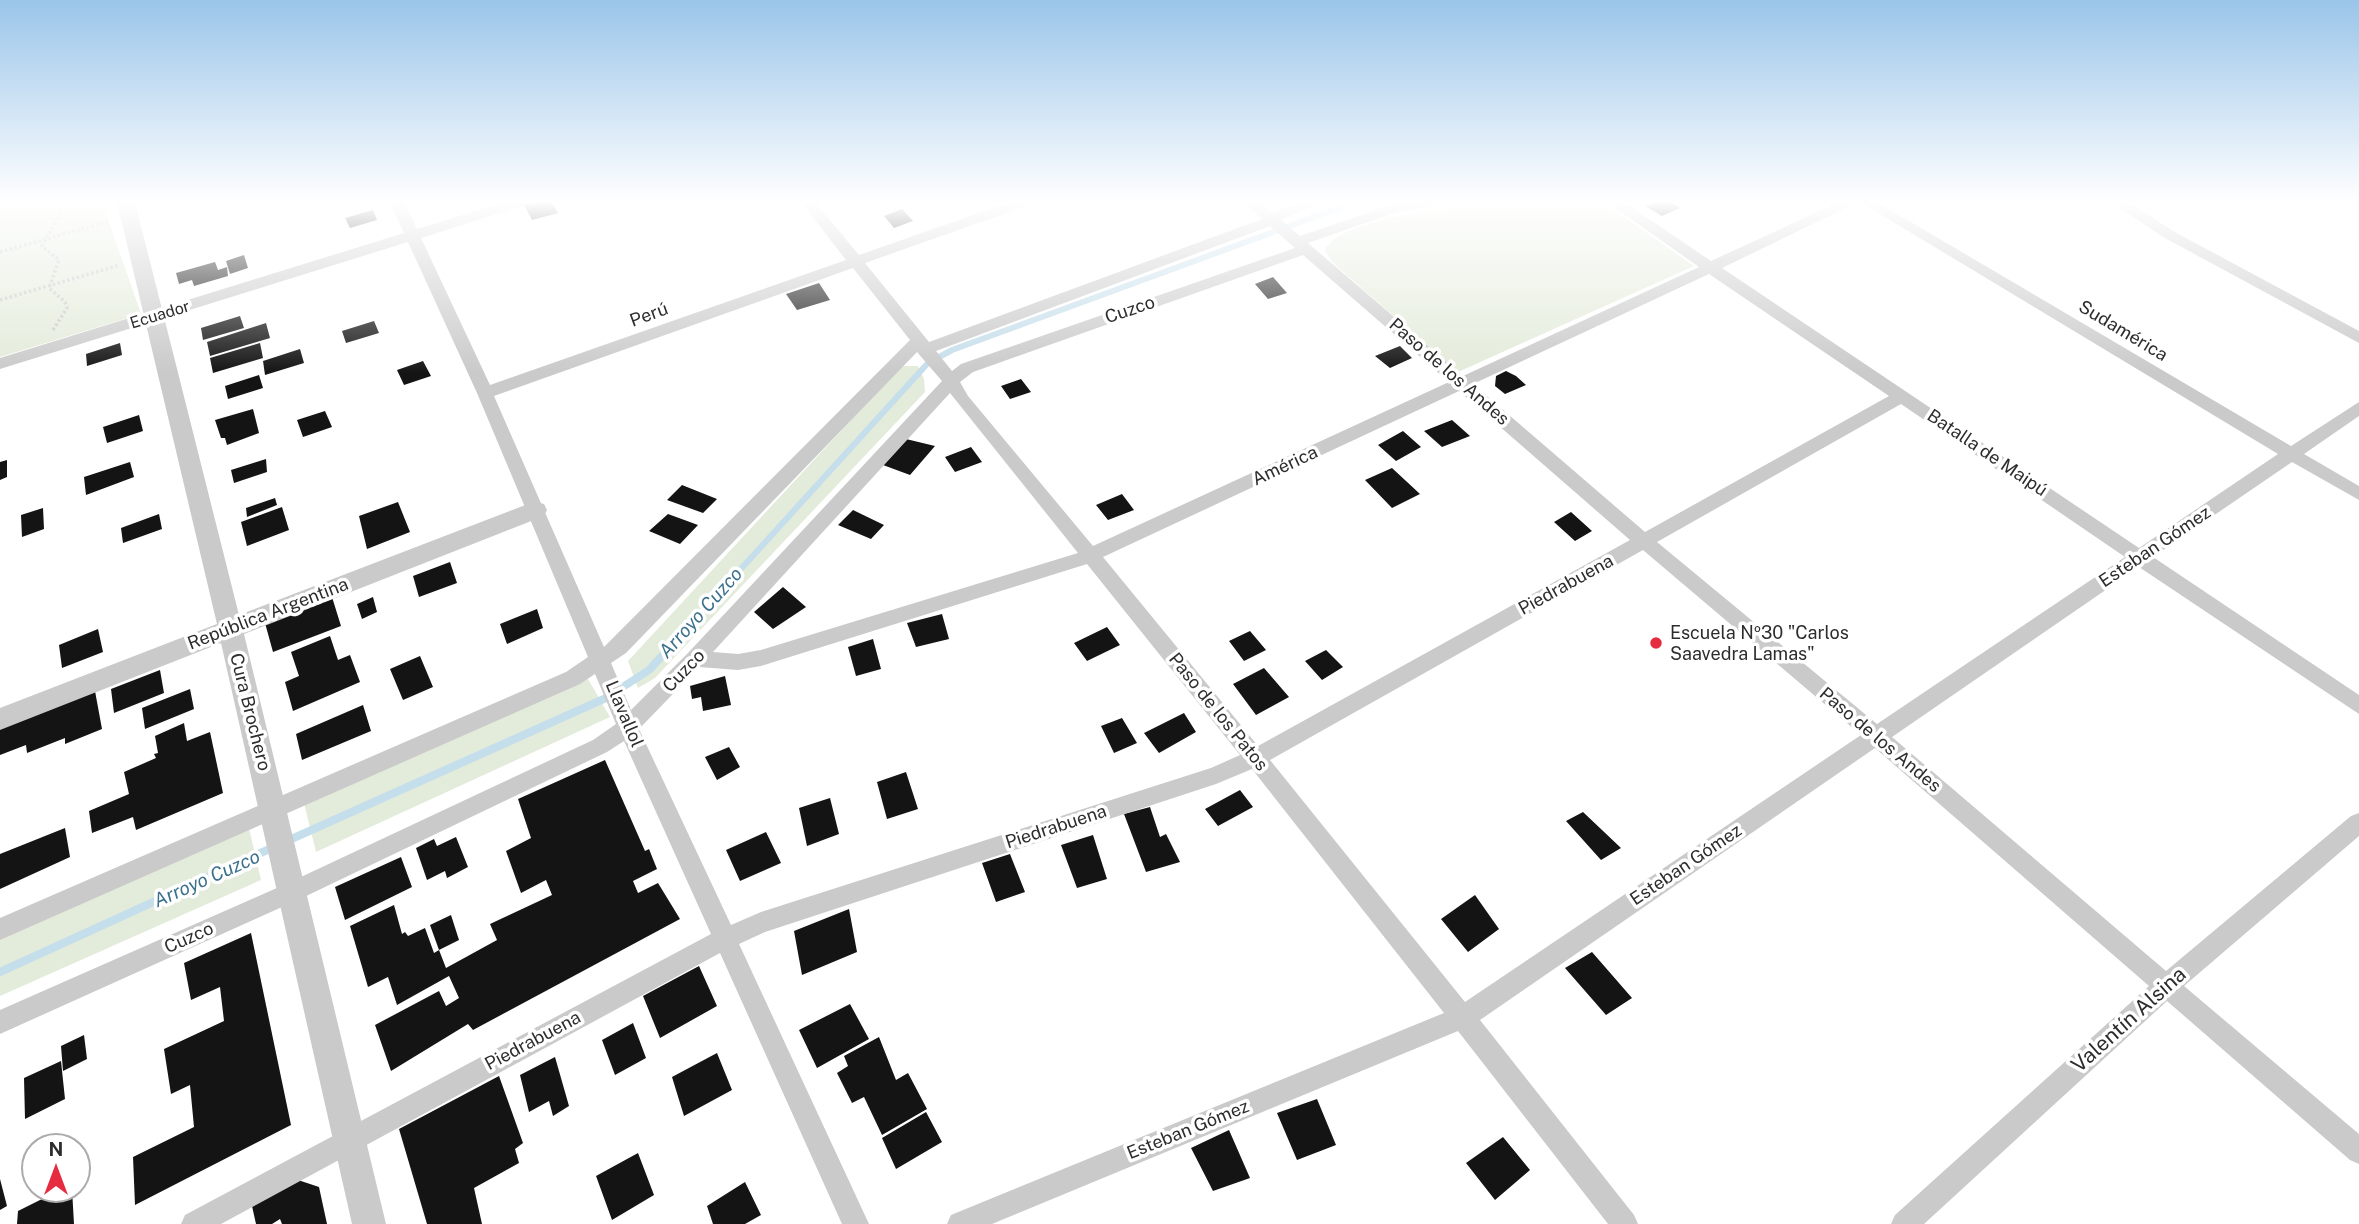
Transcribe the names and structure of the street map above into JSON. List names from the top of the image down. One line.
{"streets":{"street":["Cuzco","Ecuador","Perú","Sudamérica","Paso de los Andes","Batalla de Maipú","América","Esteban Gómez","Piedrabuena","República Argentina","Cura Brochero","Paso de los Patos","Llavallol","Valentín Alsina"]},"crossings":[["Cuzco","América"],["Cuzco","Cura Brochero"],["Cuzco","Paso de los Patos"],["Cuzco","Llavallol"],["Ecuador","Cura Brochero"],["Perú","Paso de los Patos"],["Perú","Llavallol"],["Sudamérica","Esteban Gómez"],["Paso de los Andes","América"],["Paso de los Andes","Esteban Gómez"],["Paso de los Andes","Piedrabuena"],["Paso de los Andes","Valentín Alsina"],["Batalla de Maipú","América"],["Batalla de Maipú","Esteban Gómez"],["Batalla de Maipú","Piedrabuena"],["América","Paso de los Patos"],["Esteban Gómez","Paso de los Patos"],["Piedrabuena","Cura Brochero"],["Piedrabuena","Paso de los Patos"],["Piedrabuena","Llavallol"],["República Argentina","Cura Brochero"],["República Argentina","Llavallol"]],"water":["Arroyo Cuzco"],"places":["Escuela Nº30 \"Carlos Saavedra Lamas\""],"north":"top"}
